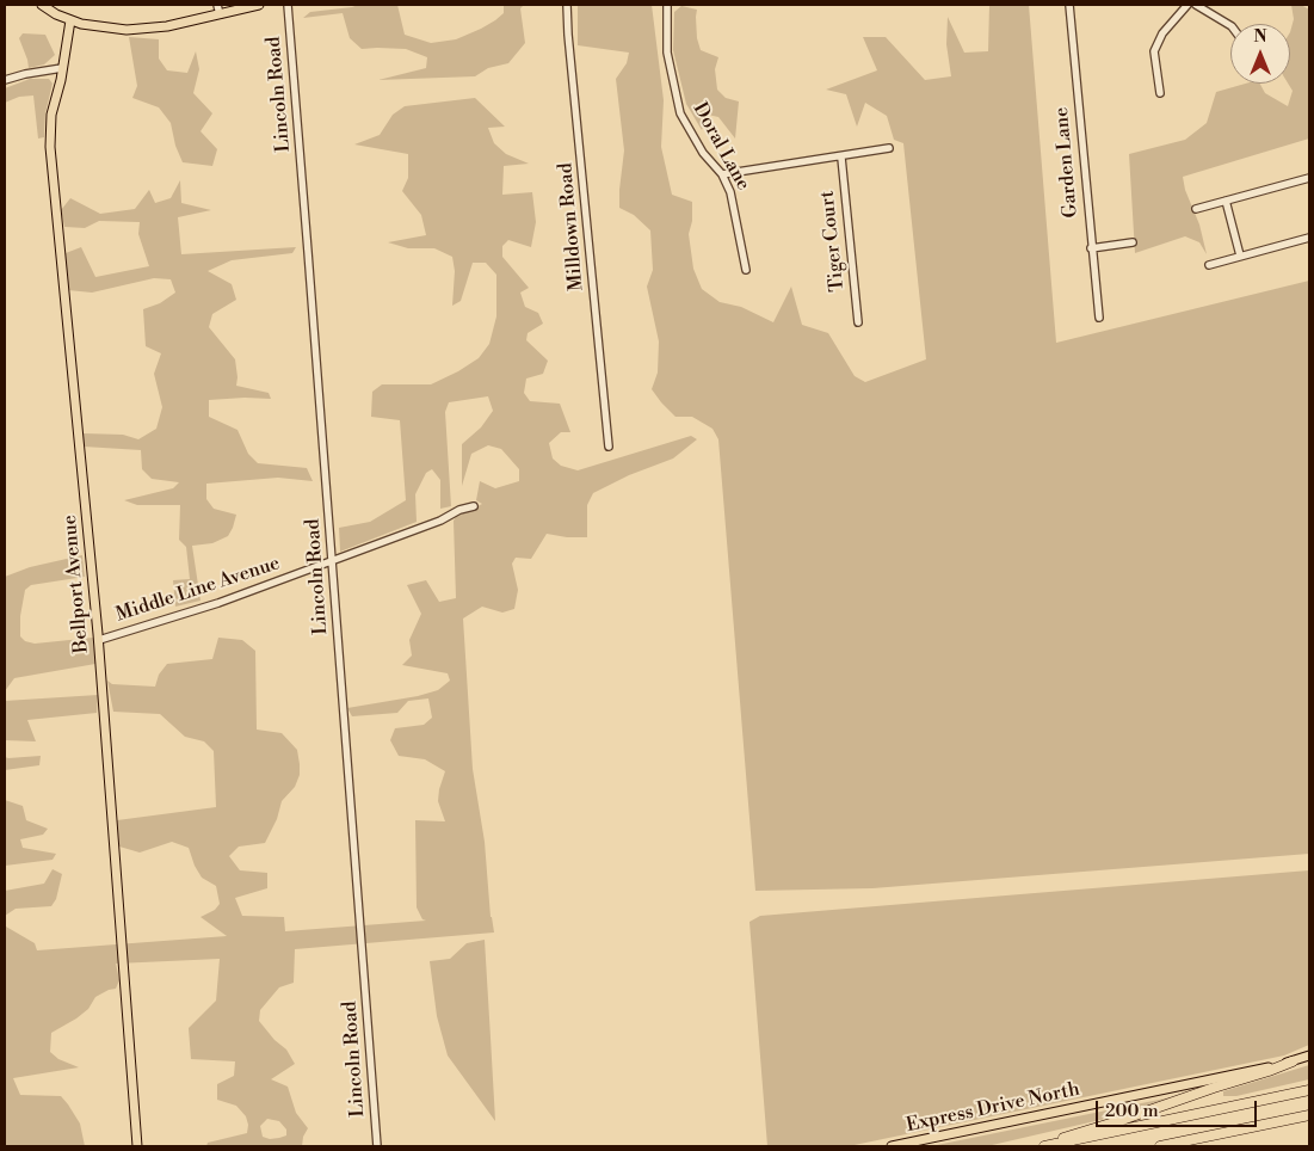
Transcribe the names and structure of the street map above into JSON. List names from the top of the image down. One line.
{"streets":{"main road":["Bellport Avenue","Express Drive North"],"street":["Lincoln Road","Doral Lane","Garden Lane","Milldown Road","Tiger Court","Middle Line Avenue"]},"crossings":[["Lincoln Road","Middle Line Avenue"],["Bellport Avenue","Middle Line Avenue"]],"scale_bar":"200 m","north":"top"}
